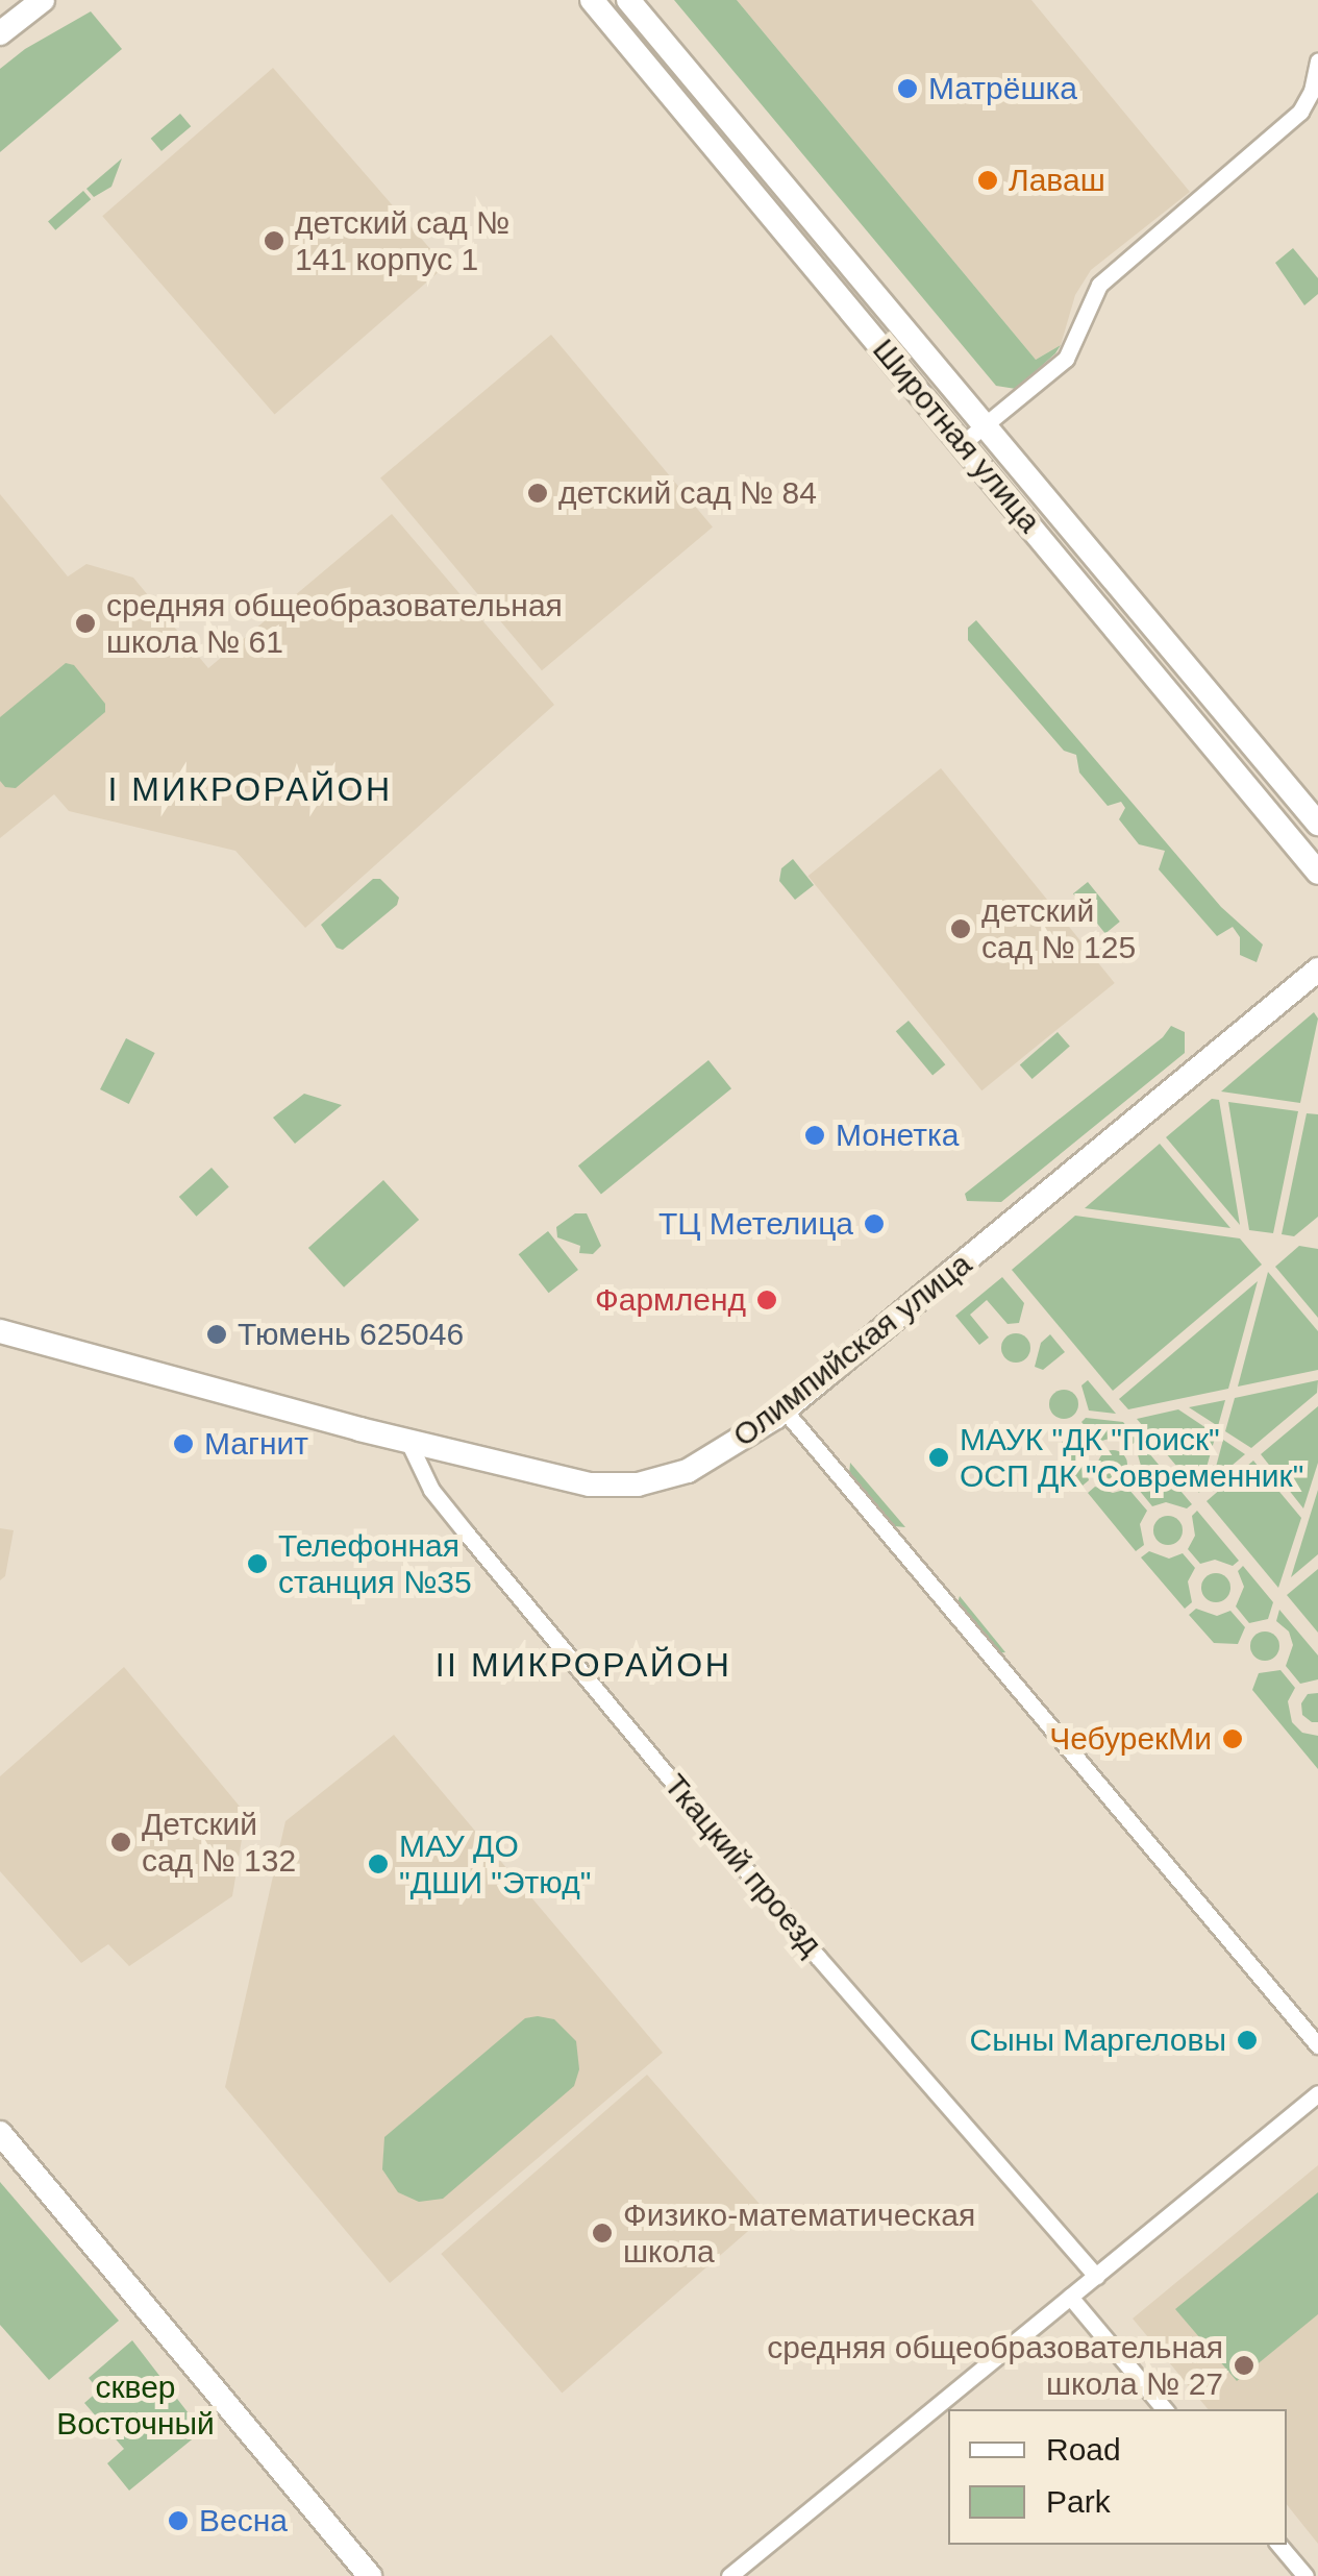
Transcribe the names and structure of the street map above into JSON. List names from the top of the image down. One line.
{"streets":{"main road":["Широтная улица","Олимпийская улица"],"street":["Ткацкий проезд"]},"crossings":[["Олимпийская улица","Ткацкий проезд"]],"districts":["I МИКРОРАЙОН","II МИКРОРАЙОН"],"parks":["сквер Восточный"],"places":["Матрёшка","Лаваш","детский сад № 141 корпус 1","детский сад № 84","средняя общеобразовательная школа № 61","детский сад № 125","Монетка","ТЦ Метелица","Фармленд","Тюмень 625046","Магнит","МАУК \"ДК \"Поиск\" ОСП ДК \"Современник\"","Телефонная станция №35","ЧебурекМи","Детский сад № 132","МАУ ДО \"ДШИ \"Этюд\"","Сыны Маргеловы","Физико-математическая школа","средняя общеобразовательная школа № 27","Весна"],"legend":["Road","Park"]}
